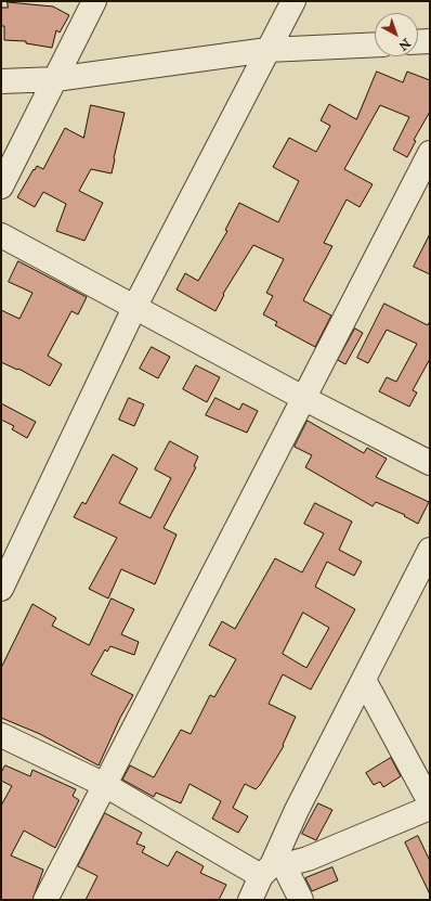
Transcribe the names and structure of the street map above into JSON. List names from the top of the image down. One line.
{"north":"bottom right"}
